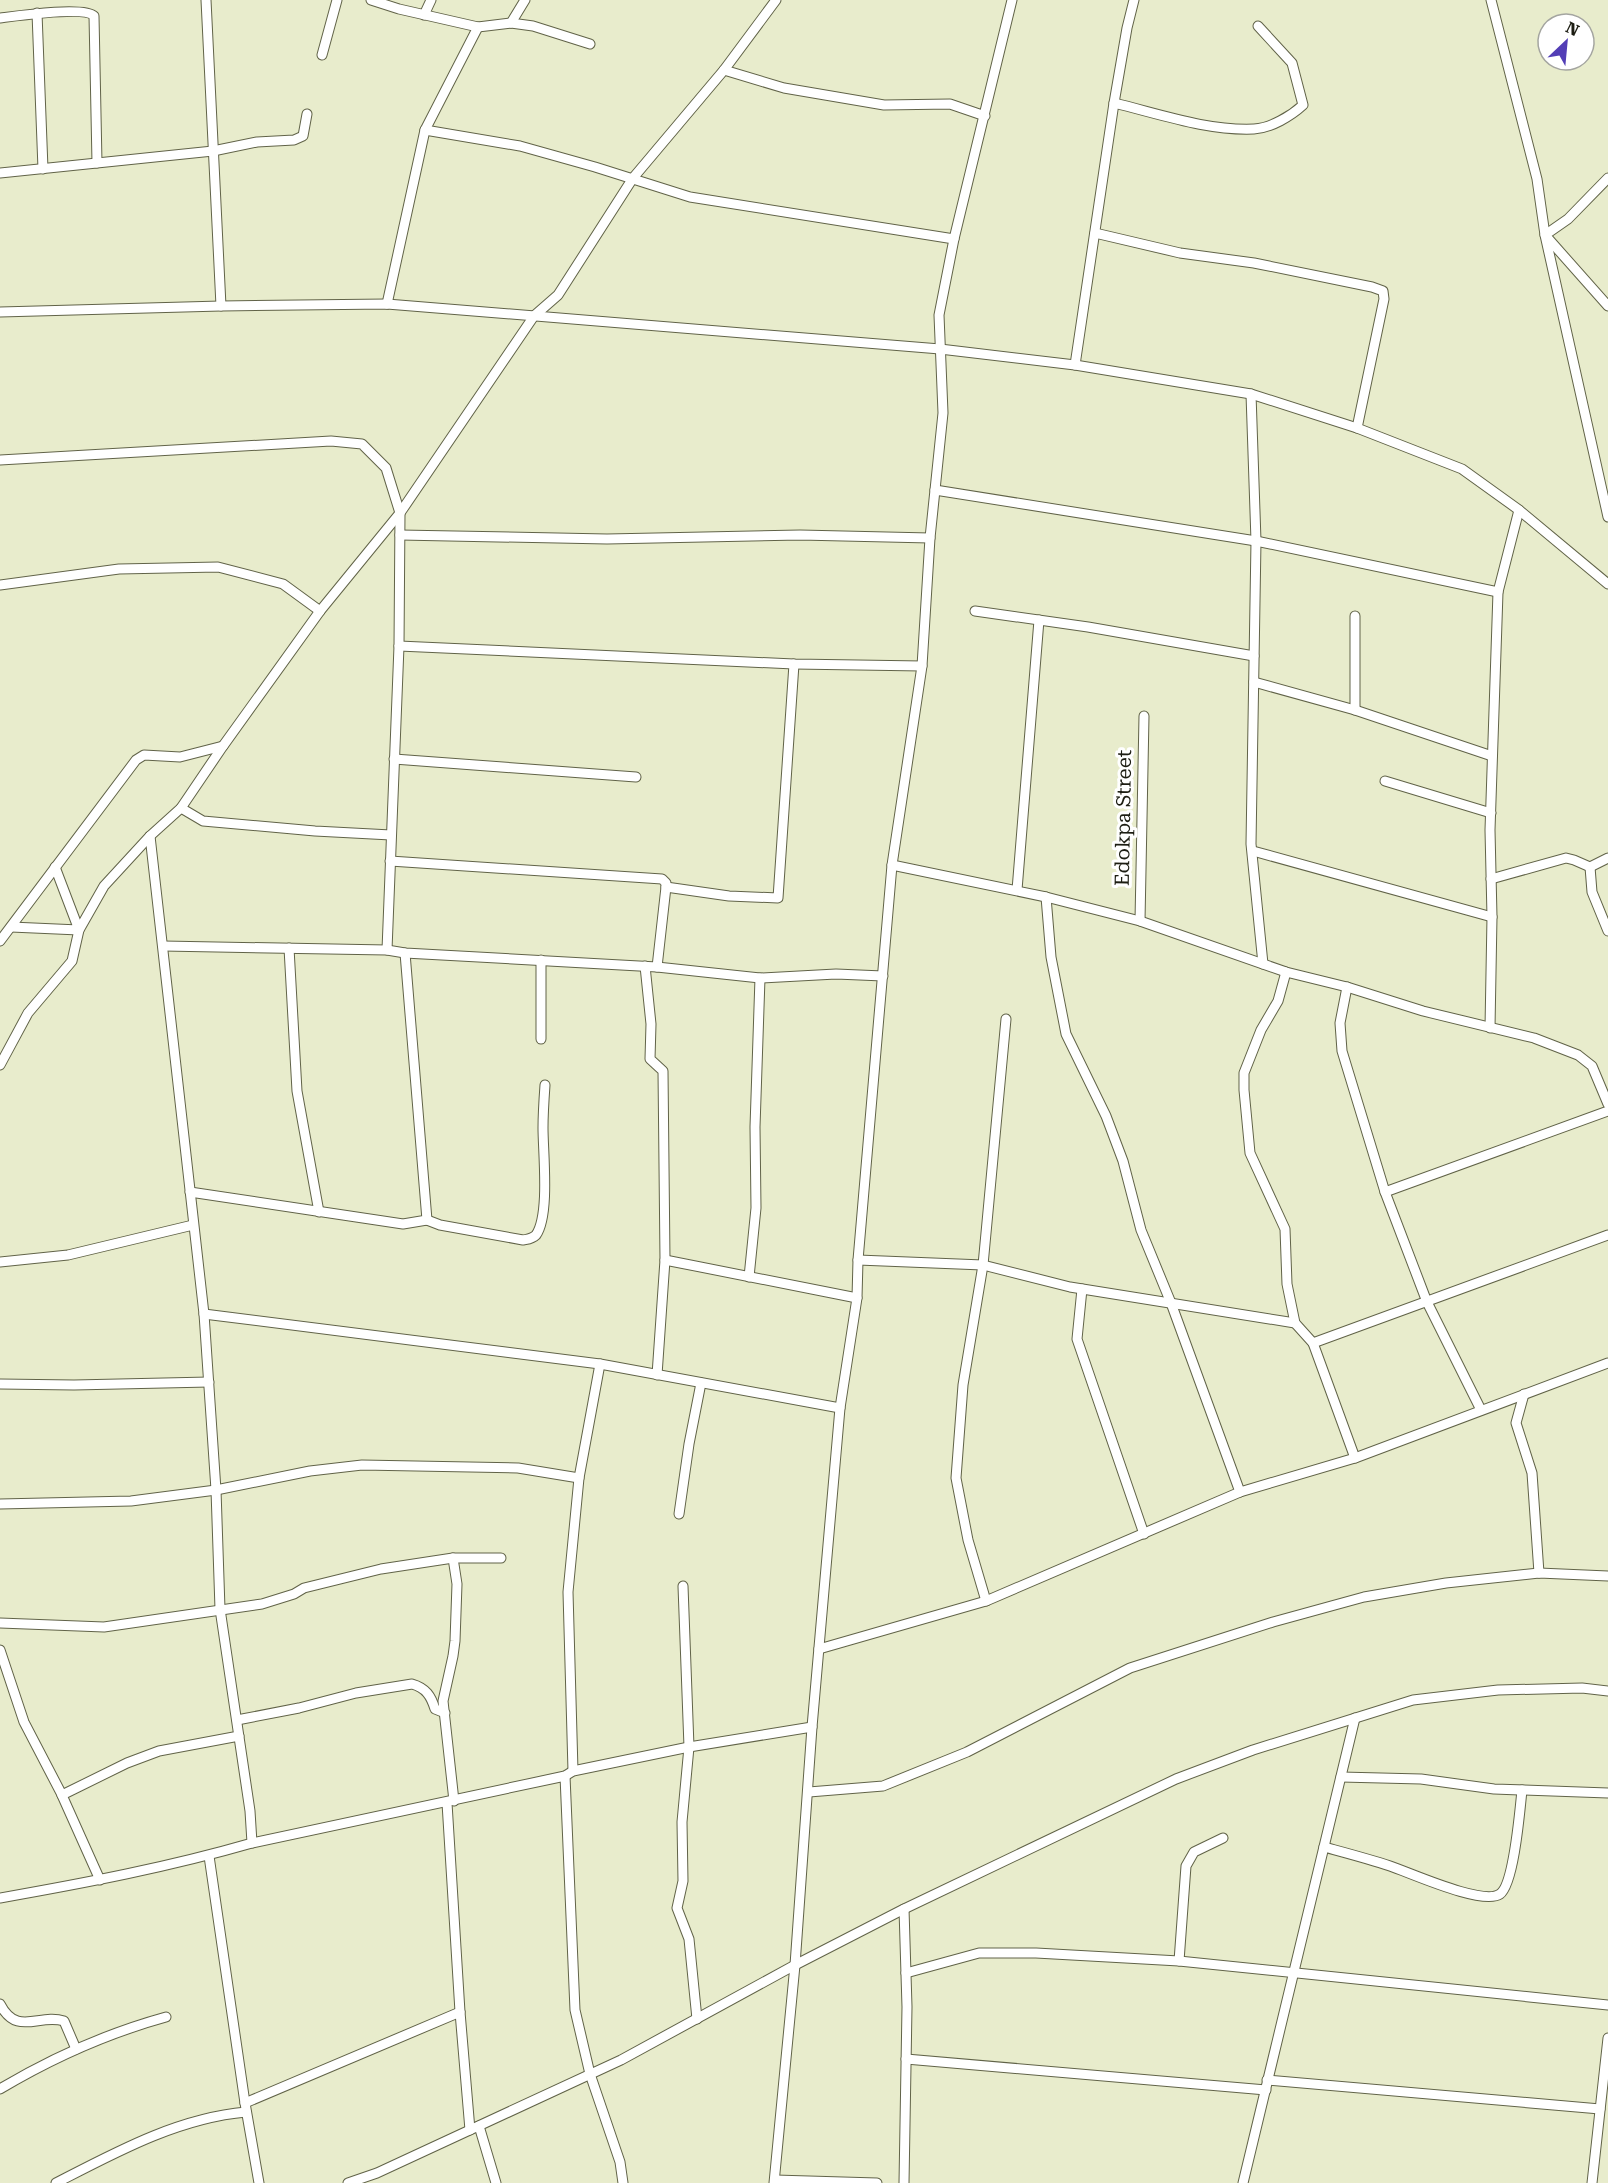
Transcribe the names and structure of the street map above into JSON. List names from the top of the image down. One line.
{"streets":{"street":["Edokpa Street"]},"north":"top right"}
